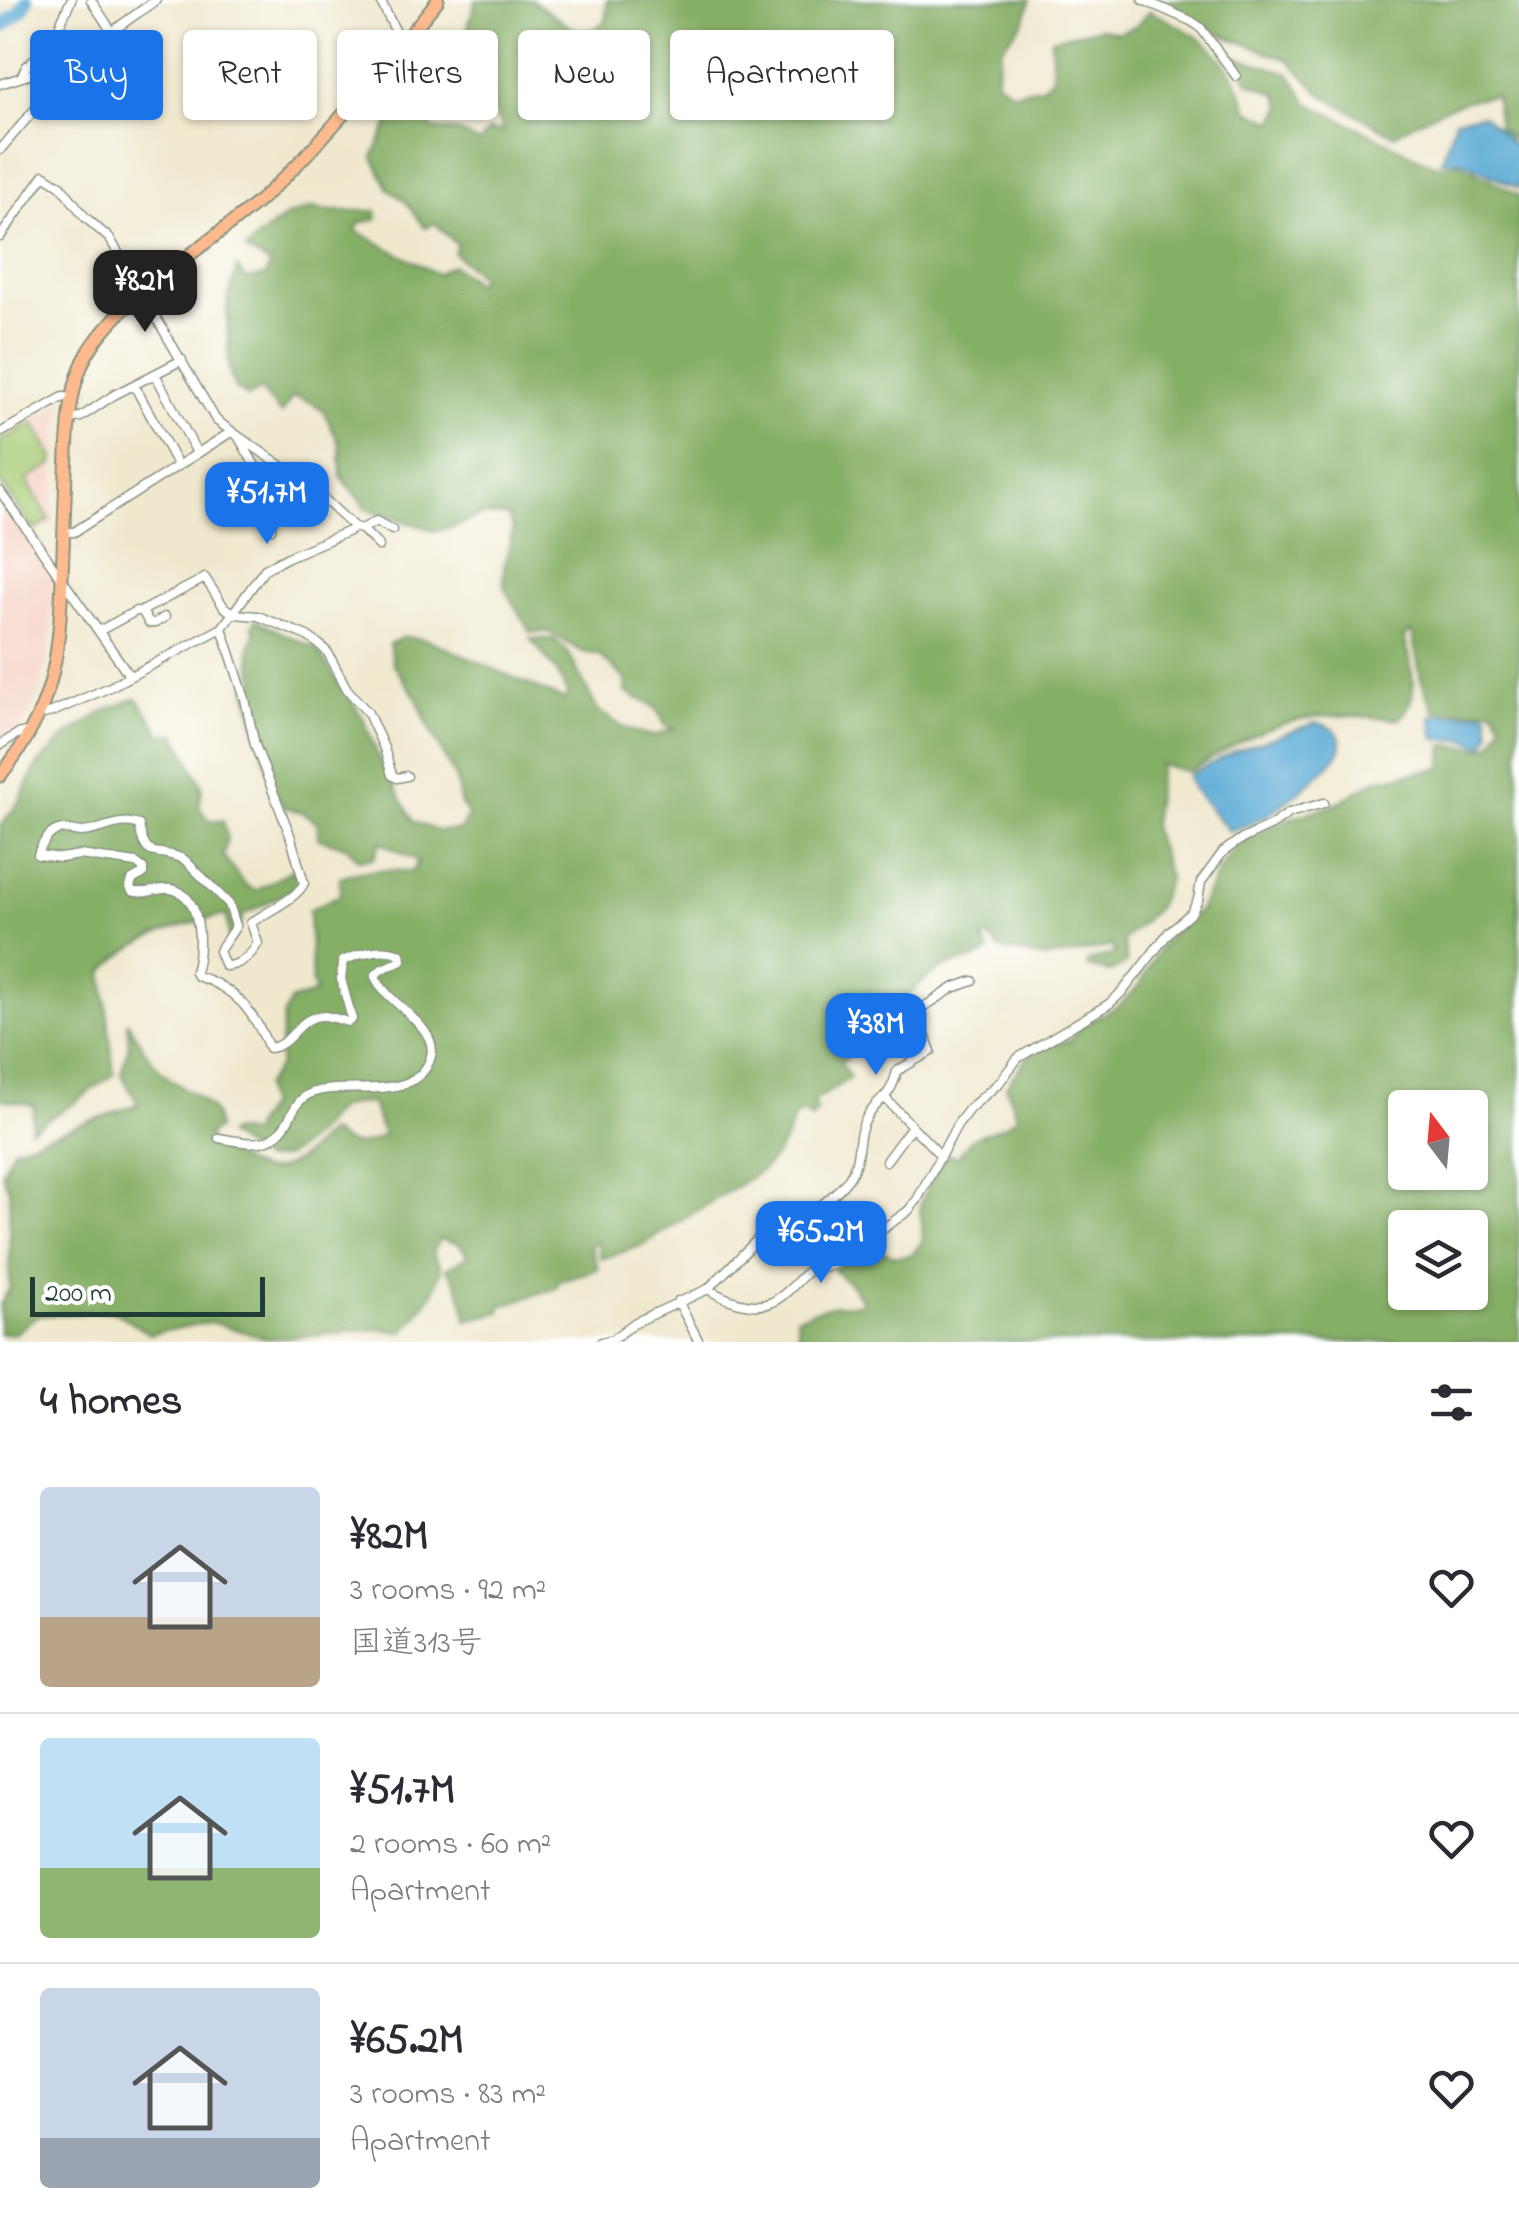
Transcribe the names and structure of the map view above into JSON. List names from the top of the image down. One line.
{"scale_bar":"200 m","north":"top","page":{"chip":["Buy","Rent","Filters","New","Apartment"],"price":["¥82M","¥51.7M","¥38M","¥65.2M"],"scale":"200 m","heading":"4 homes","list":[{"name":"¥82M","note":"3 rooms · 92 m² · 国道313号"},{"name":"¥51.7M","note":"2 rooms · 60 m² · Apartment"},{"name":"¥65.2M","note":"3 rooms · 83 m² · Apartment"}]}}
